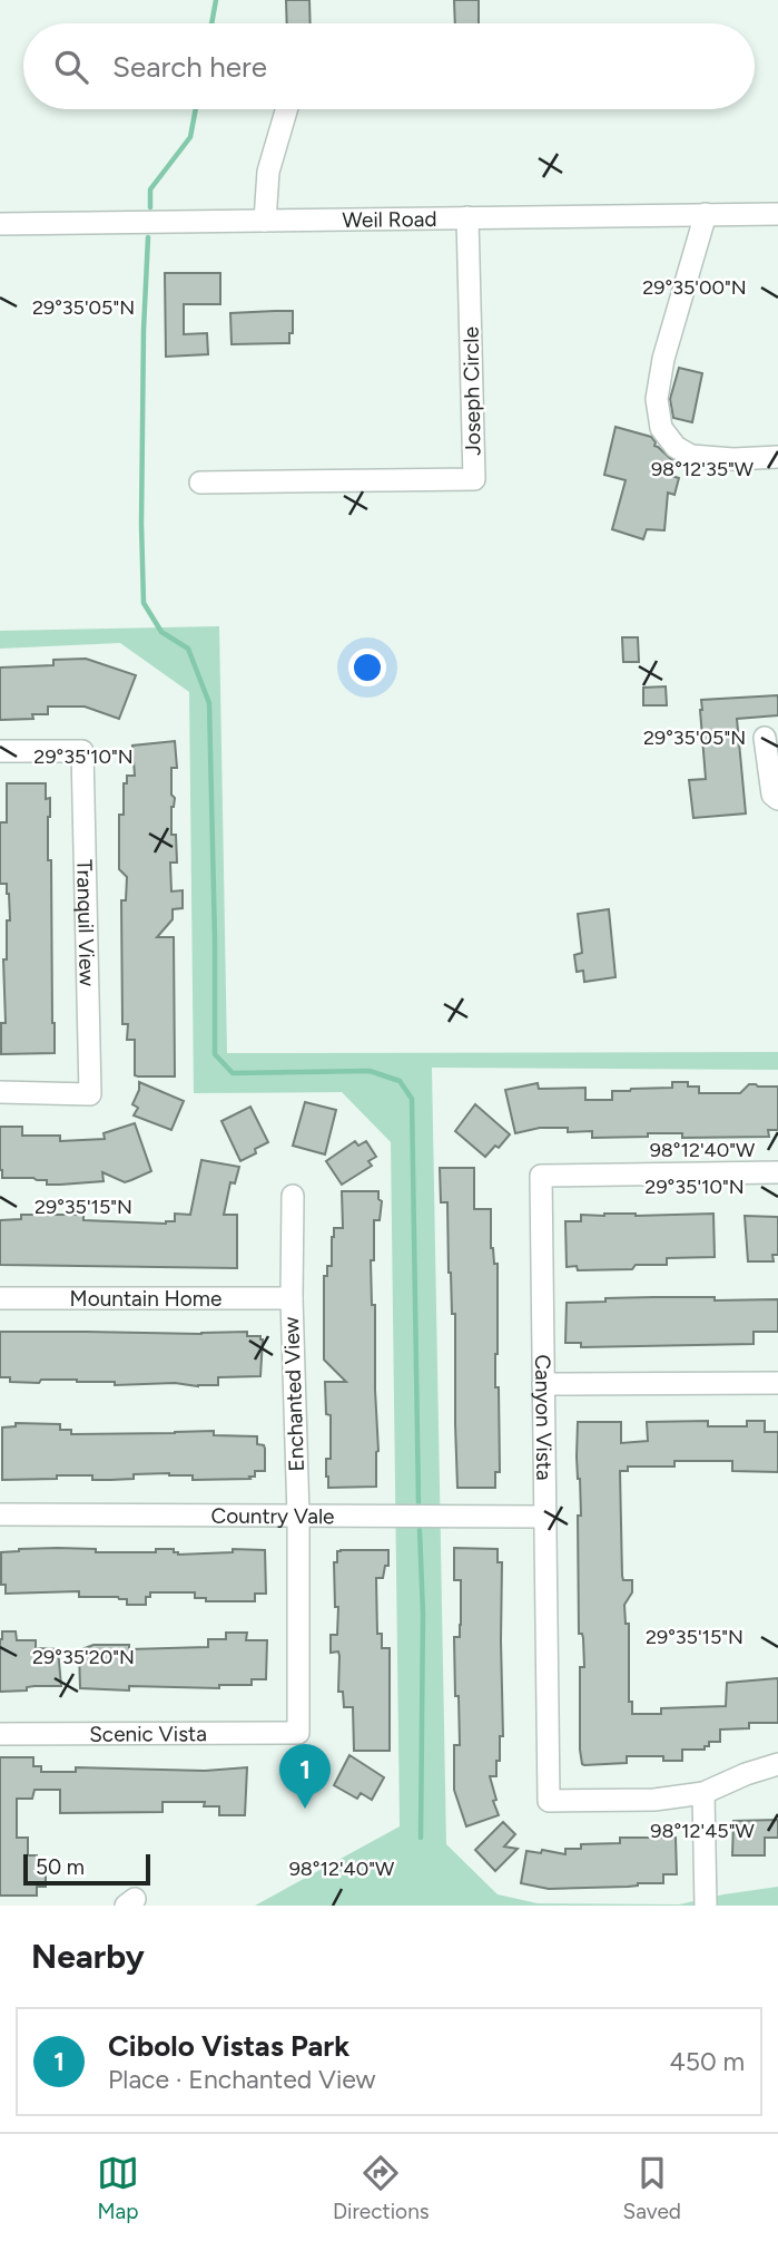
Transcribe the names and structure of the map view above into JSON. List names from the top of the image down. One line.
{"streets":{"street":["Weil Road","Joseph Circle","Tranquil View","Mountain Home","Enchanted View","Canyon Vista","Country Vale","Scenic Vista"]},"crossings":[["Weil Road","Joseph Circle"],["Mountain Home","Enchanted View"],["Enchanted View","Country Vale"],["Enchanted View","Scenic Vista"],["Canyon Vista","Country Vale"]],"scale_bar":"50 m","page":{"search":"Search here","pins":"1","scale":"50 m","heading":"Nearby","list":[{"mark":"1","name":"Cibolo Vistas Park","note":"Place · Enchanted View","value":"450 m"}],"nav":["Map","Directions","Saved"]},"coordinates":["29°35'00\"N","29°35'05\"N","98°12'35\"W","29°35'10\"N","98°12'40\"W","29°35'15\"N","29°35'20\"N","98°12'45\"W"]}
